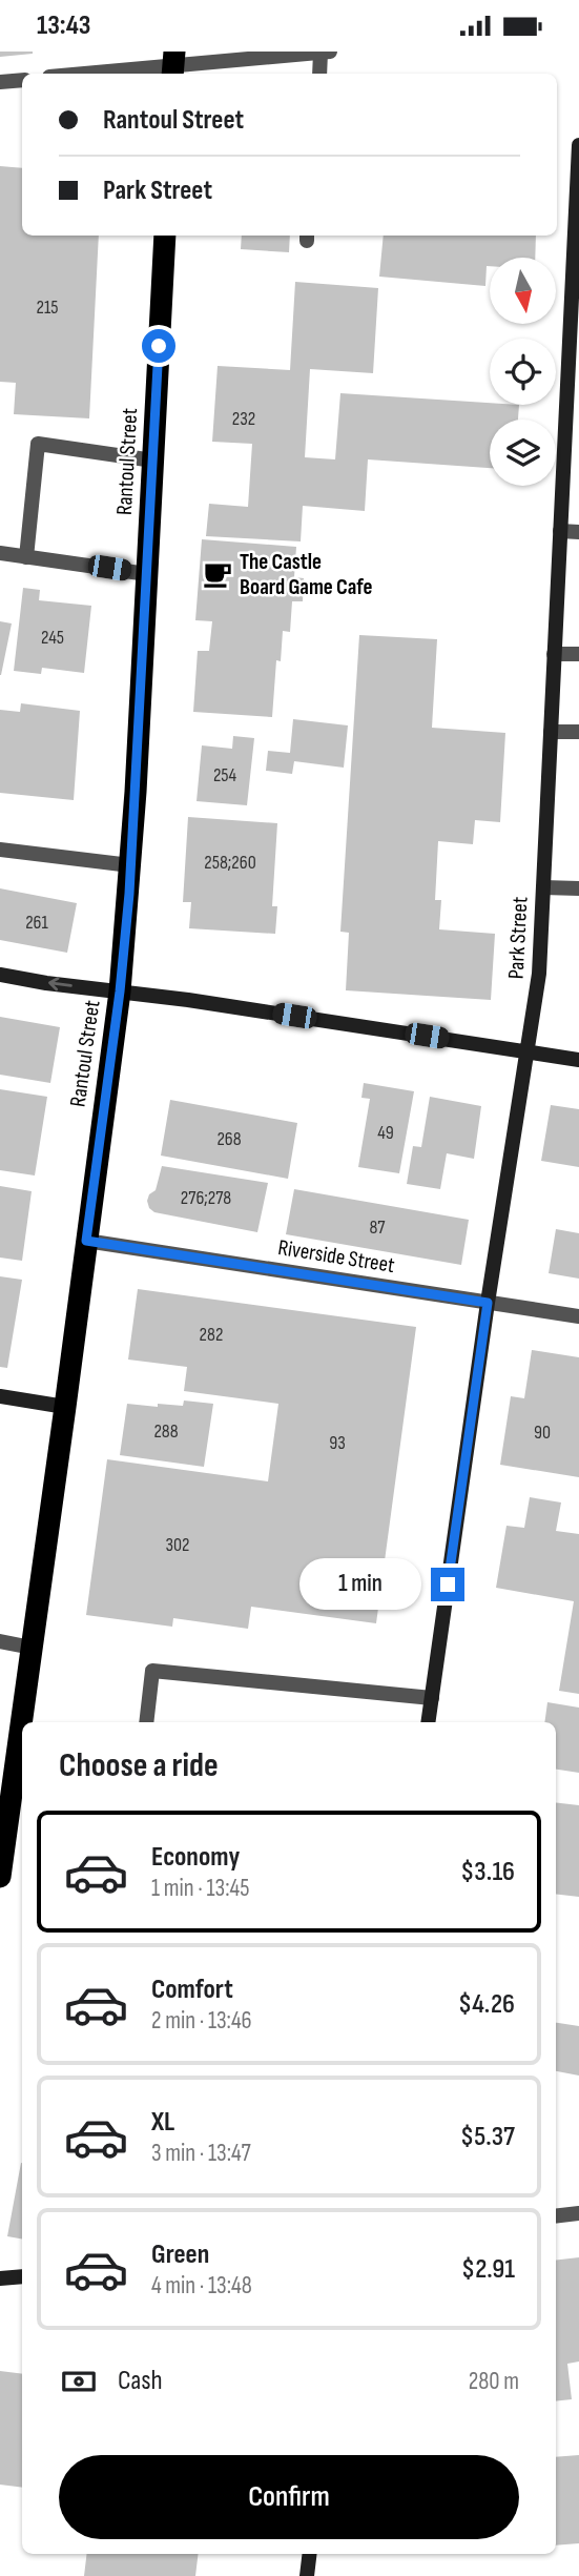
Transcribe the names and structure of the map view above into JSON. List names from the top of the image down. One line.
{"streets":{"highway":["Rantoul Street"],"street":["Park Street","Riverside Street"]},"crossings":[["Rantoul Street","Riverside Street"],["Park Street","Riverside Street"]],"places":{"cafe":["The Castle Board Game Cafe"]},"house_numbers":["215","232","245","254","258;260","261","49","268","276;278","87","282","288","90","93","302"],"north":"bottom","page":{"status":"13:43","banner":["Rantoul Street","Park Street"],"bubble":"1 min","heading":"Choose a ride","list":[{"name":"Economy","note":"1 min · 13:45","value":"$3.16"},{"name":"Comfort","note":"2 min · 13:46","value":"$4.26"},{"name":"XL","note":"3 min · 13:47","value":"$5.37"},{"name":"Green","note":"4 min · 13:48","value":"$2.91"}],"pay":["Cash","280 m"],"buttons":"Confirm"}}
